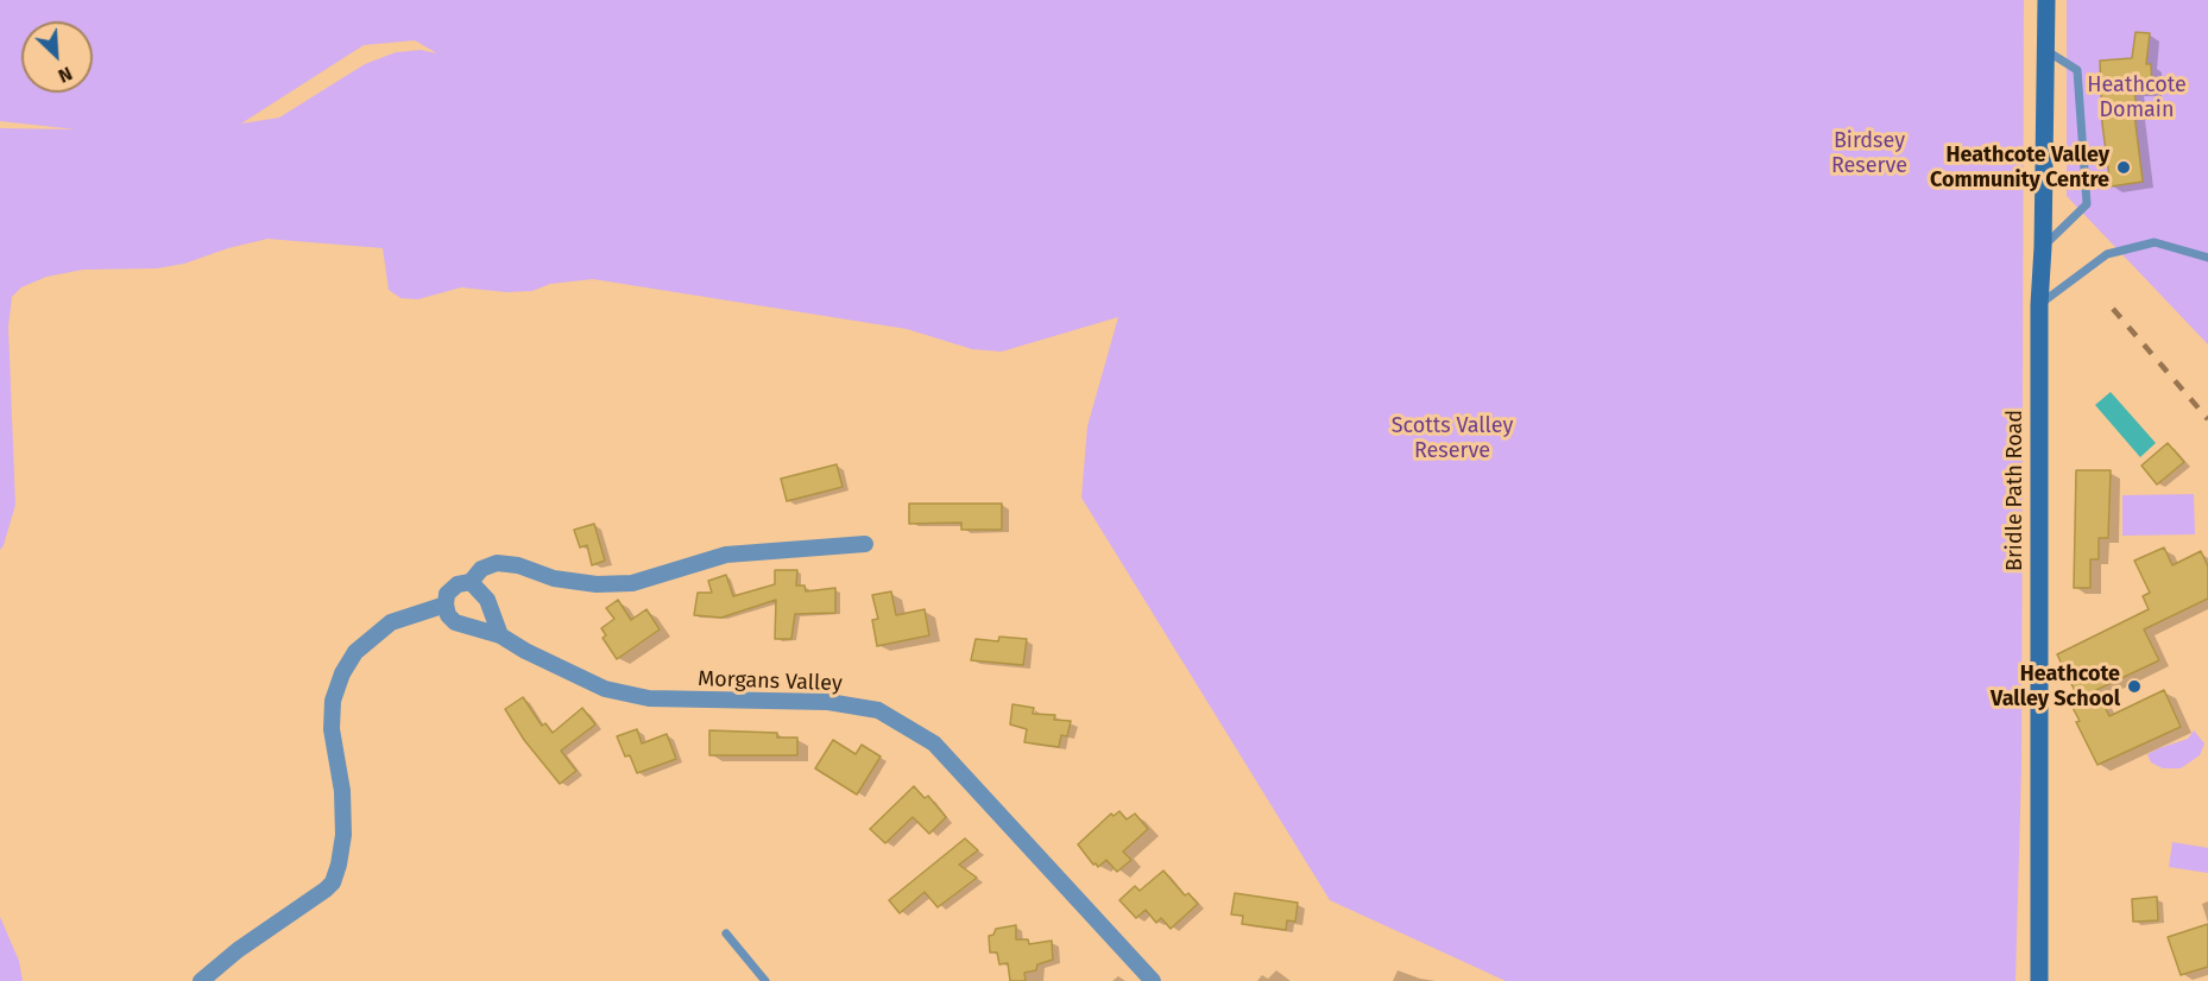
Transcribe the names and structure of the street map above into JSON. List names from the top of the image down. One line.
{"streets":{"street":["Bridle Path Road","Morgans Valley"]},"parks":["Heathcote Domain","Birdsey Reserve","Scotts Valley Reserve"],"places":["Heathcote Valley Community Centre","Heathcote Valley School"],"north":"bottom right"}
